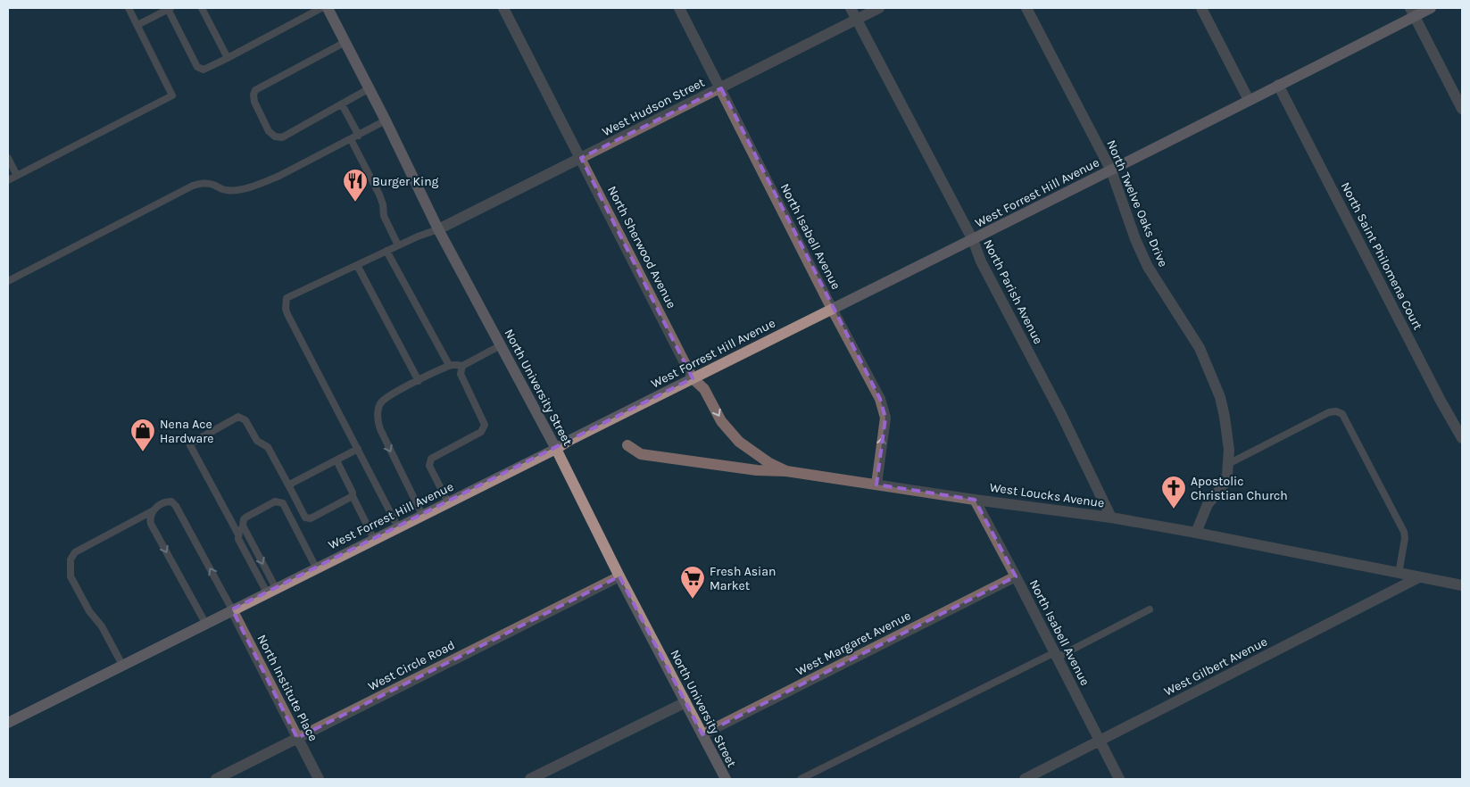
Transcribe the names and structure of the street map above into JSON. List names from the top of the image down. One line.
{"streets":{"main road":["West Forrest Hill Avenue","North University Street"],"street":["West Hudson Street","North Twelve Oaks Drive","North Isabell Avenue","North Sherwood Avenue","North Saint Philomena Court","North Parish Avenue","West Loucks Avenue","West Margaret Avenue","West Circle Road","West Gilbert Avenue","North Institute Place"]},"crossings":[["West Hudson Street","North Isabell Avenue"],["West Hudson Street","North Sherwood Avenue"],["West Hudson Street","North Parish Avenue"],["West Hudson Street","North University Street"],["West Forrest Hill Avenue","North Twelve Oaks Drive"],["West Forrest Hill Avenue","North Isabell Avenue"],["West Forrest Hill Avenue","North Sherwood Avenue"],["West Forrest Hill Avenue","North Saint Philomena Court"],["West Forrest Hill Avenue","North Parish Avenue"],["West Forrest Hill Avenue","North University Street"],["West Forrest Hill Avenue","North Institute Place"],["North Twelve Oaks Drive","West Loucks Avenue"],["North Isabell Avenue","West Loucks Avenue"],["North Isabell Avenue","West Margaret Avenue"],["North Isabell Avenue","West Gilbert Avenue"],["North Sherwood Avenue","West Loucks Avenue"],["North Parish Avenue","West Loucks Avenue"],["North University Street","West Margaret Avenue"],["North University Street","West Circle Road"],["West Loucks Avenue","West Gilbert Avenue"],["West Circle Road","North Institute Place"]],"places":{"restaurant":["Burger King"],"shop":["Nena Ace Hardware"],"church":["Apostolic Christian Church"],"supermarket":["Fresh Asian Market"]}}
